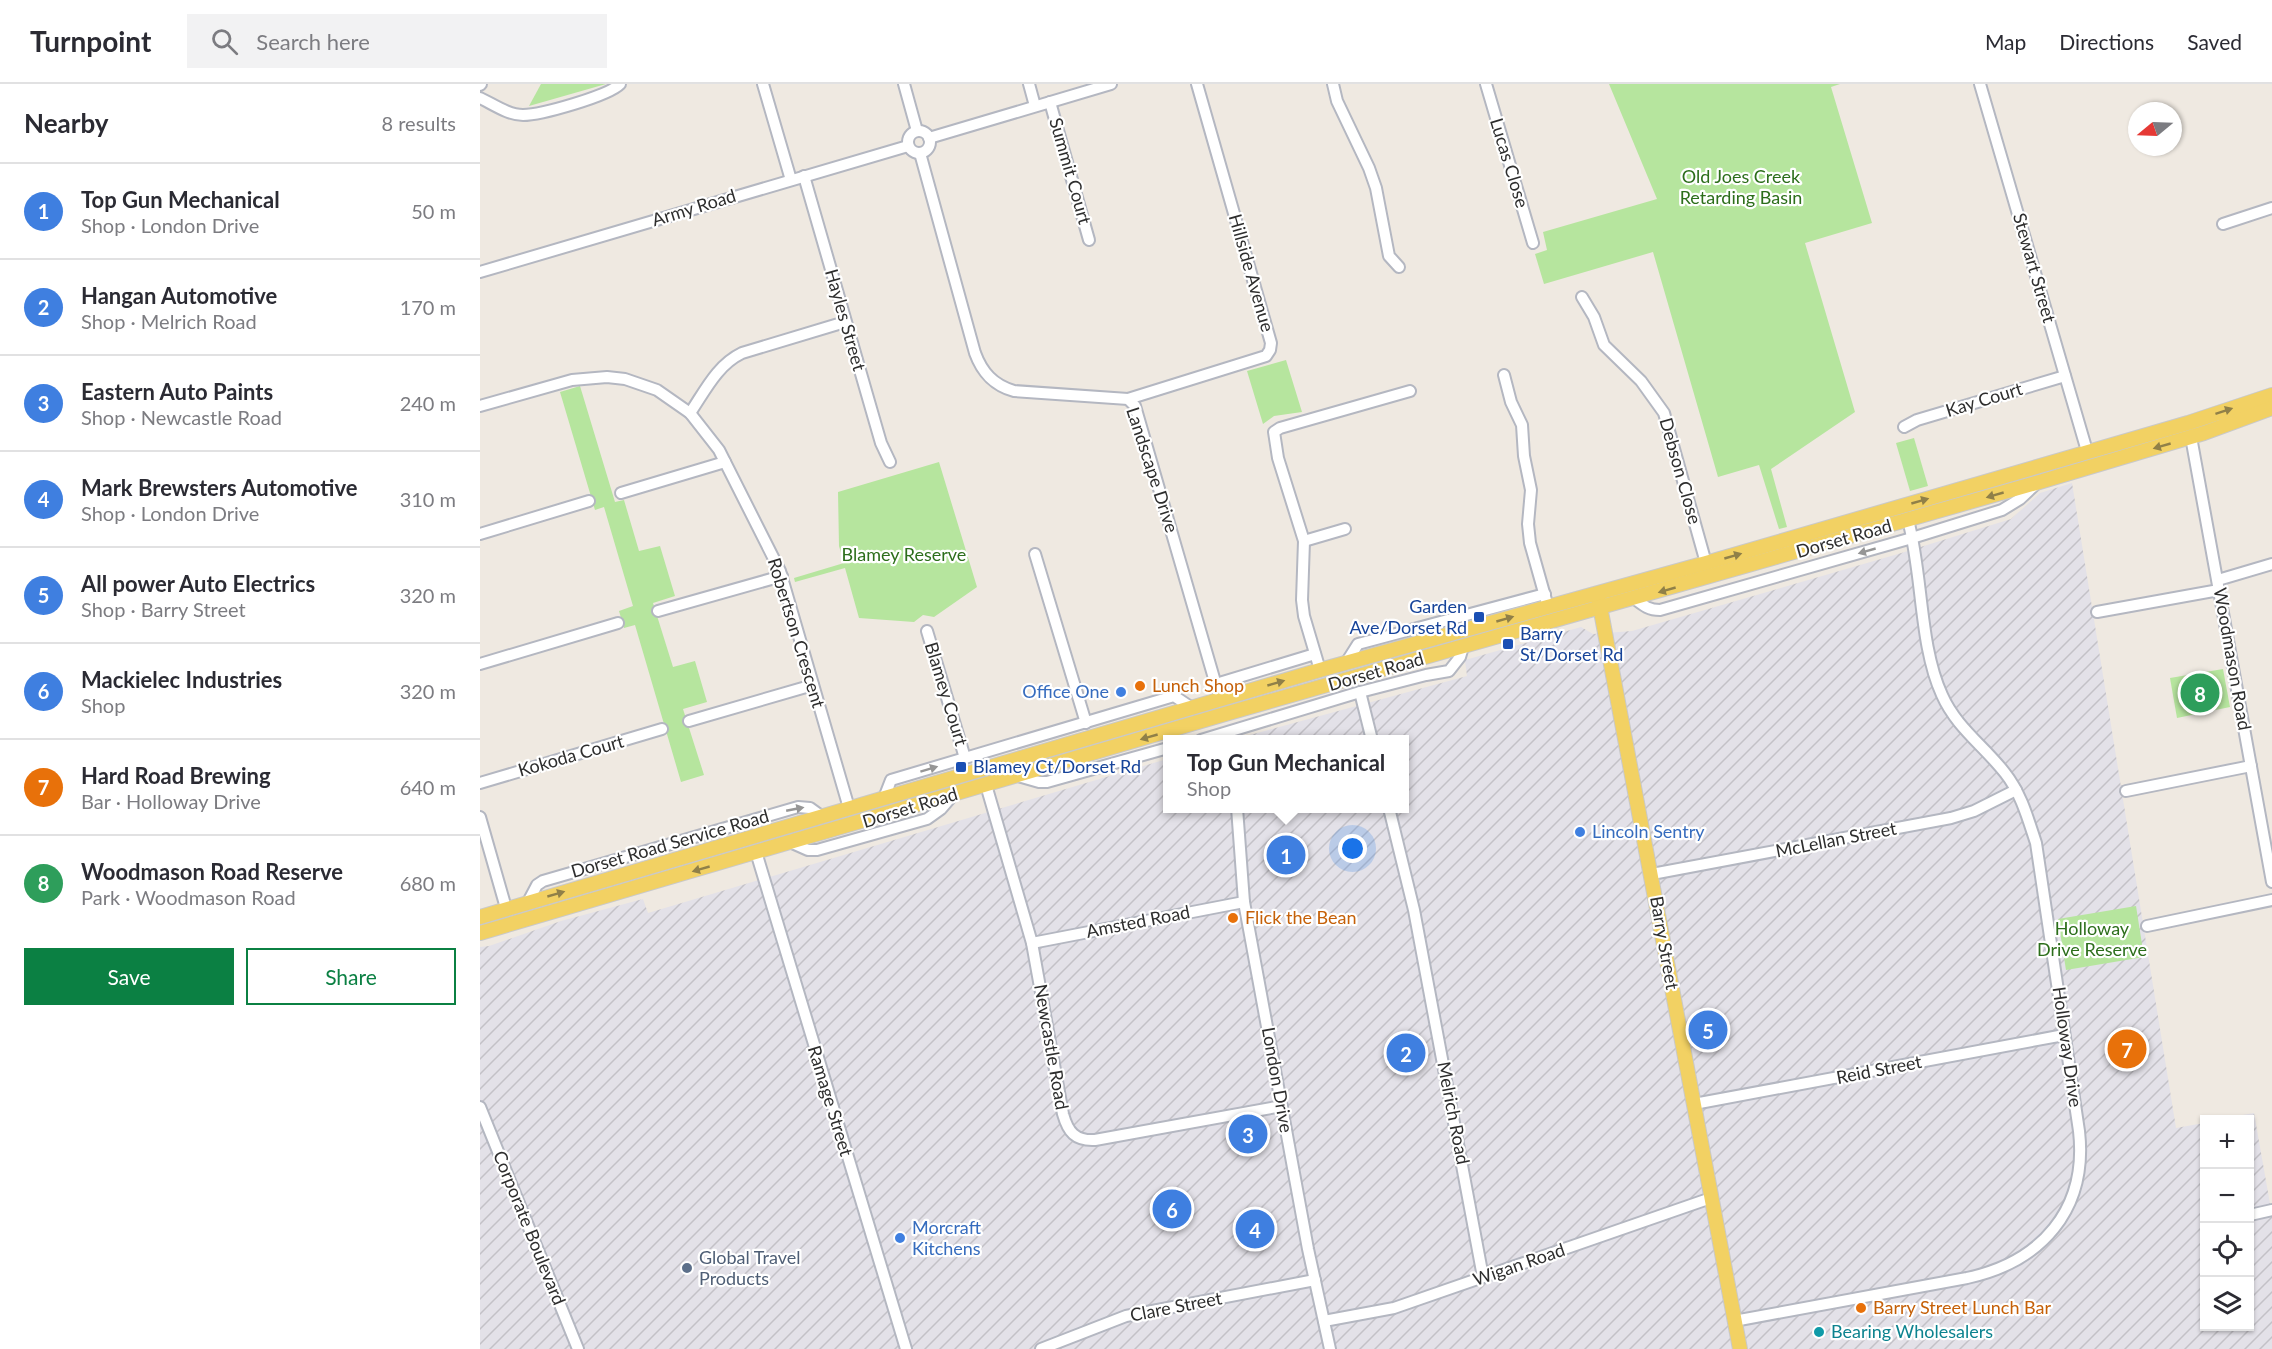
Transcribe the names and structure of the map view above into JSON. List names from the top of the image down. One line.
{"streets":{"main road":["Dorset Road","Barry Street"],"street":["Lucas Close","Summit Court","Army Road","Stewart Street","Hillside Avenue","Hayles Street","Kay Court","Landscape Drive","Debson Close","Robertson Crescent","Woodmason Road","Blamey Court","Kokoda Court","McLellan Street","Dorset Road Service Road","Amsted Road","Newcastle Road","Holloway Drive","Reid Street","London Drive","Ramage Street","Melrich Road","Corporate Boulevard","Wigan Road","Clare Street"]},"crossings":[["Army Road","Hayles Street"],["Army Road","Landscape Drive"],["Stewart Street","Kay Court"],["Stewart Street","Dorset Road"],["Hillside Avenue","Landscape Drive"],["Landscape Drive","Dorset Road"],["Debson Close","Dorset Road"],["Dorset Road","Robertson Crescent"],["Dorset Road","Woodmason Road"],["Dorset Road","Dorset Road Service Road"],["Dorset Road","Barry Street"],["Dorset Road","Newcastle Road"],["Dorset Road","Holloway Drive"],["Dorset Road","Ramage Street"],["McLellan Street","Barry Street"],["McLellan Street","Holloway Drive"],["Amsted Road","Newcastle Road"],["Amsted Road","London Drive"],["Barry Street","Holloway Drive"],["Barry Street","Reid Street"],["Barry Street","Wigan Road"],["Newcastle Road","London Drive"],["Holloway Drive","Reid Street"],["London Drive","Wigan Road"],["London Drive","Clare Street"],["Melrich Road","Wigan Road"]],"one_way":["Dorset Road Service Road"],"parks":["Old Joes Creek Retarding Basin","Blamey Reserve","Holloway Drive Reserve"],"places":{"transit":["Garden Ave/Dorset Rd","Barry St/Dorset Rd","Blamey Ct/Dorset Rd"],"other":["Lunch Shop","Office One","Lincoln Sentry","Flick the Bean","Morcraft Kitchens","Global Travel Products","Barry Street Lunch Bar","Bearing Wholesalers"]},"north":"left","page":{"header":"Turnpoint","search":"Search here","nav":["Map","Directions","Saved"],"heading":["Nearby","8 results"],"list":[{"mark":"1","name":"Top Gun Mechanical","note":"Shop · London Drive","value":"50 m"},{"mark":"2","name":"Hangan Automotive","note":"Shop · Melrich Road","value":"170 m"},{"mark":"3","name":"Eastern Auto Paints","note":"Shop · Newcastle Road","value":"240 m"},{"mark":"4","name":"Mark Brewsters Automotive","note":"Shop · London Drive","value":"310 m"},{"mark":"5","name":"All power Auto Electrics","note":"Shop · Barry Street","value":"320 m"},{"mark":"6","name":"Mackielec Industries","note":"Shop","value":"320 m"},{"mark":"7","name":"Hard Road Brewing","note":"Bar · Holloway Drive","value":"640 m"},{"mark":"8","name":"Woodmason Road Reserve","note":"Park · Woodmason Road","value":"680 m"}],"pins":["8","1","5","7","2","3","6","4"],"popup":["Top Gun Mechanical","Shop"],"buttons":["Save","Share"],"map_buttons":["+","−"]}}
